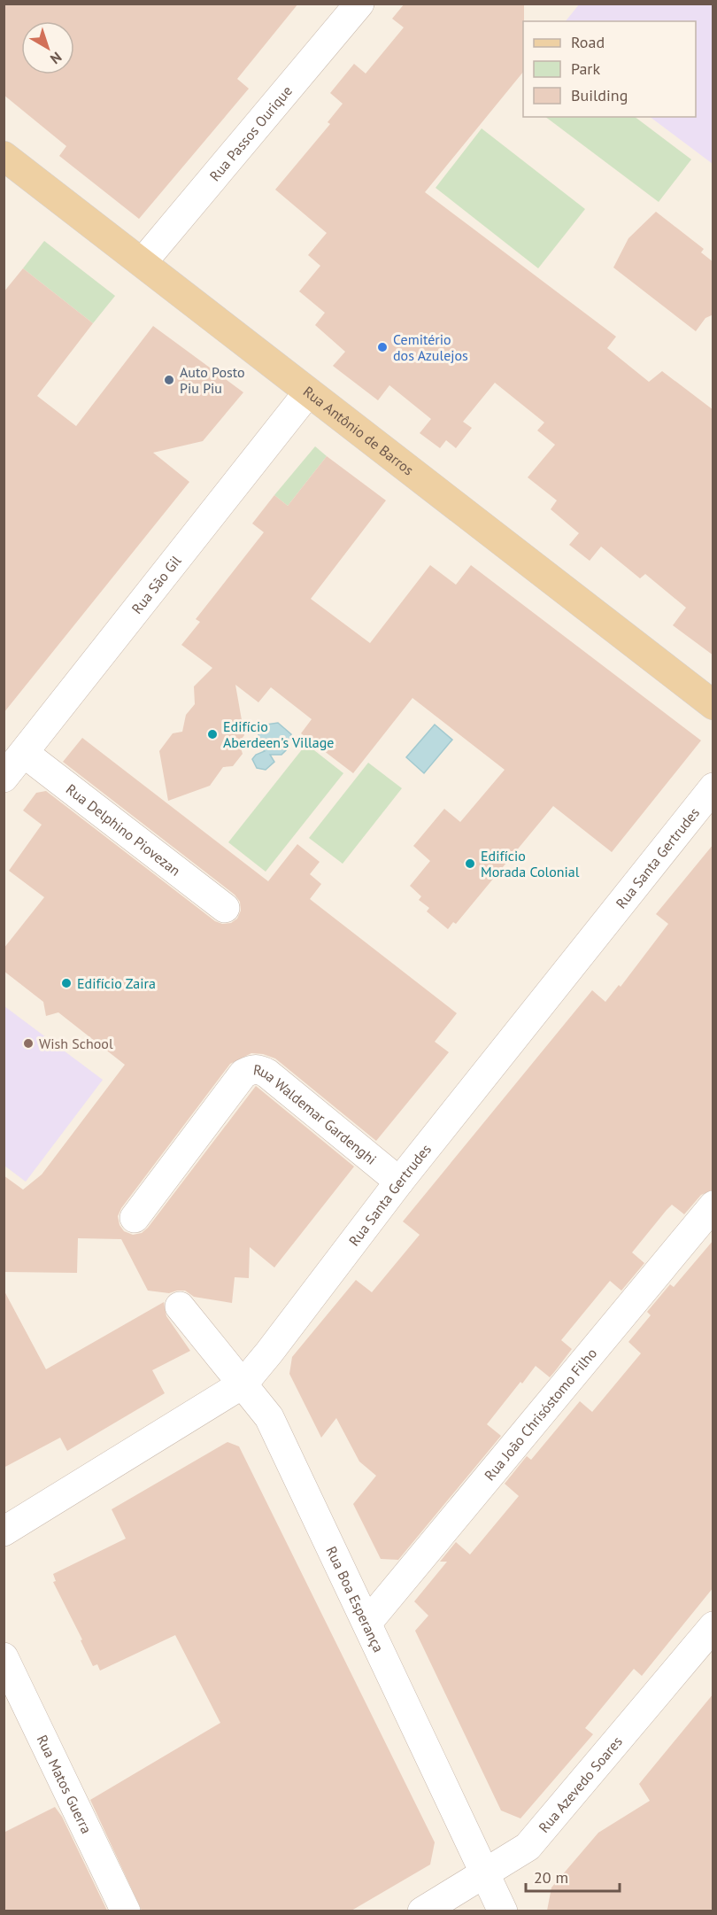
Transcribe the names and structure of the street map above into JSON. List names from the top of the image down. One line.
{"streets":{"main road":["Rua Antônio de Barros"],"street":["Rua Passos Ourique","Rua São Gil","Rua Delphino Piovezan","Rua Santa Gertrudes","Rua Waldemar Gardenghi","Rua João Chrisóstomo Filho","Rua Boa Esperança","Rua Matos Guerra","Rua Azevedo Soares"]},"crossings":[["Rua Passos Ourique","Rua Antônio de Barros"],["Rua Antônio de Barros","Rua São Gil"],["Rua São Gil","Rua Delphino Piovezan"],["Rua Santa Gertrudes","Rua Waldemar Gardenghi"],["Rua Santa Gertrudes","Rua Boa Esperança"],["Rua João Chrisóstomo Filho","Rua Boa Esperança"],["Rua Boa Esperança","Rua Azevedo Soares"]],"places":["Cemitério dos Azulejos","Auto Posto Piu Piu","Edifício Aberdeen's Village","Edifício Morada Colonial","Edifício Zaira","Wish School"],"legend":["Road","Park","Building"],"scale_bar":"20 m","north":"bottom right"}
